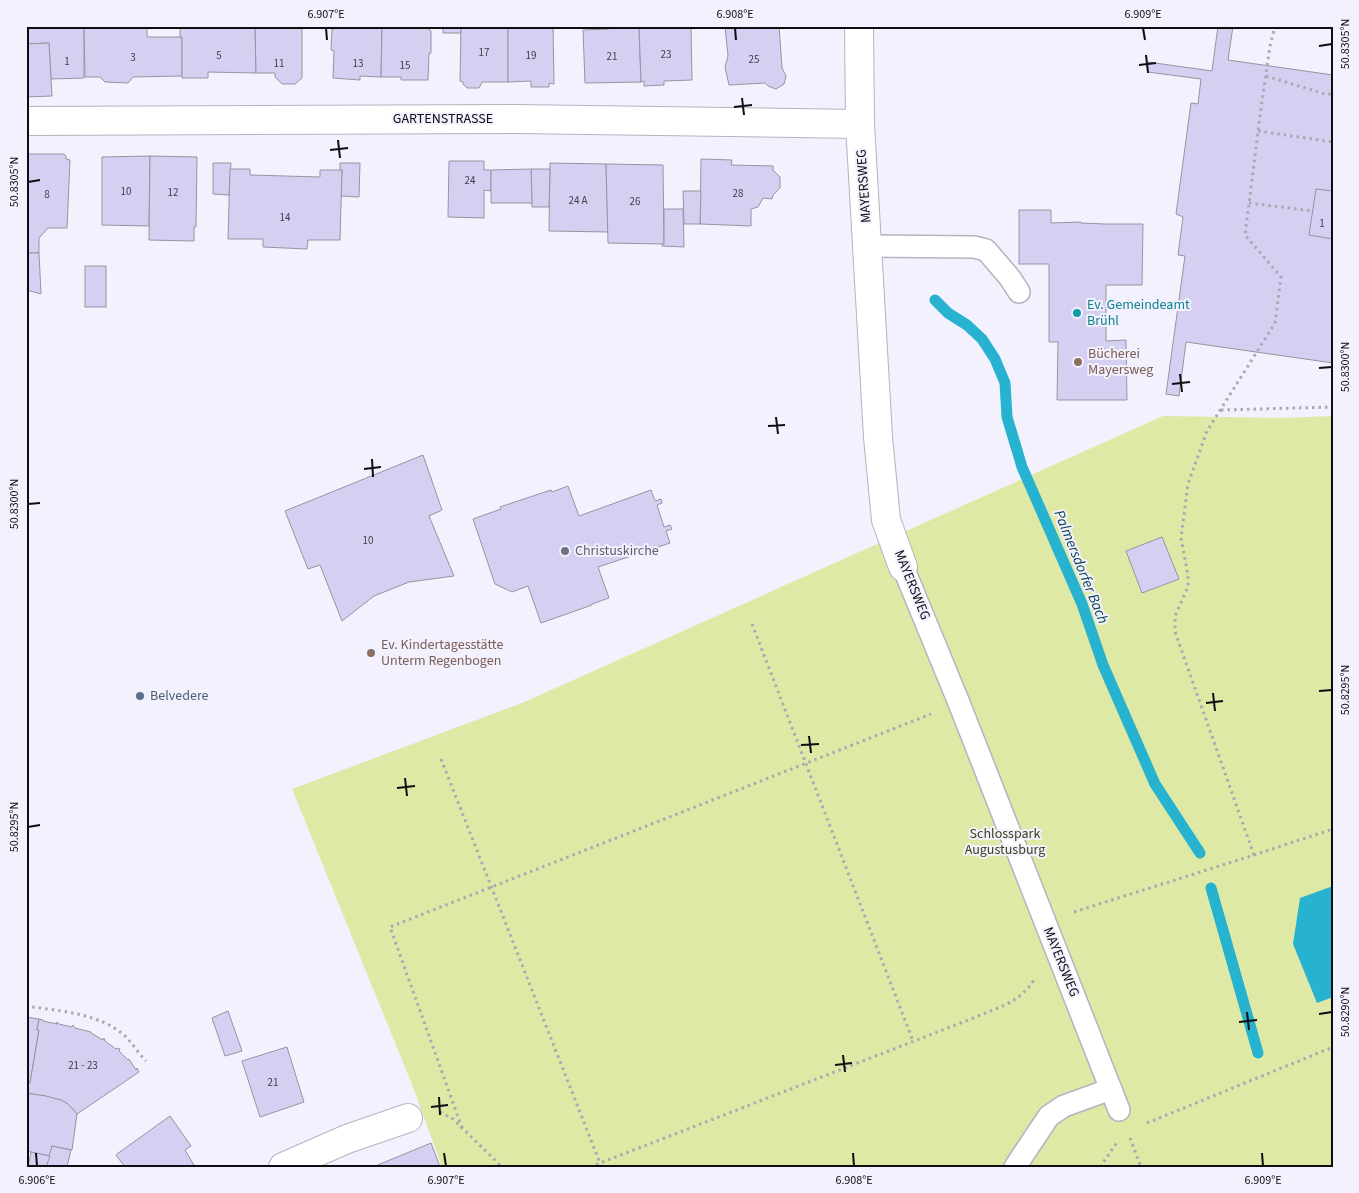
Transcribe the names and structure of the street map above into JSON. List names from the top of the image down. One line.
{"streets":{"street":["GARTENSTRASSE","MAYERSWEG"]},"crossings":[["GARTENSTRASSE","MAYERSWEG"]],"water":["Palmersdorfer Bach"],"parks":["Schlosspark Augustusburg"],"places":["Ev. Gemeindeamt Brühl","Bücherei Mayersweg","Christuskirche","Ev. Kindertagesstätte Unterm Regenbogen","Belvedere"],"house_numbers":["17","23","5","19","21","3","25","1","11","13","15","24","10","12","28","8","24 A","26","14","1","10","21 - 23","21"],"coordinates":["6.907°E","6.908°E","6.909°E","50.8305°N","50.8300°N","50.8295°N","50.8290°N","6.906°E"]}
